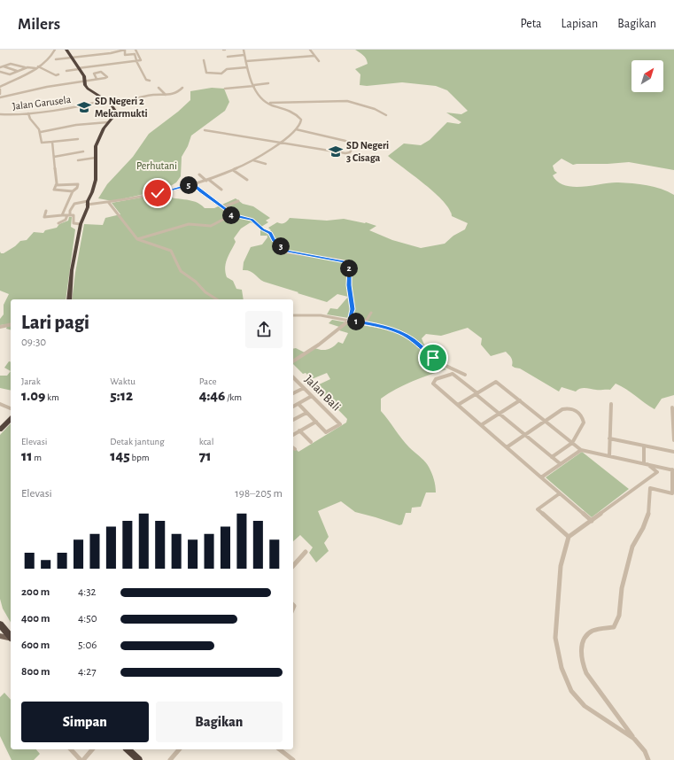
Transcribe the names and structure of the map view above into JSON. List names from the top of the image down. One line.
{"streets":{"street":["Jalan Garusela","Jalan Bali"]},"parks":["Perhutani"],"places":{"school or university":["SD Negeri 2 Mekarmukti","SD Negeri 3 Cisaga"]},"north":"top right","page":{"header":"Milers","nav":["Peta","Lapisan","Bagikan"],"pins":["5","4","3","2","1"],"heading":["Lari pagi","09:30"],"stats":[["Jarak","1.09 km"],["Waktu","5:12"],["Pace","4:46 /km"],["Elevasi","11 m"],["Detak jantung","145 bpm"],["kcal","71"]],"chart":["Elevasi","198–205 m"],"list":[{"name":"200 m","note":"4:32"},{"name":"400 m","note":"4:50"},{"name":"600 m","note":"5:06"},{"name":"800 m","note":"4:27"}],"buttons":["Simpan","Bagikan"]}}
